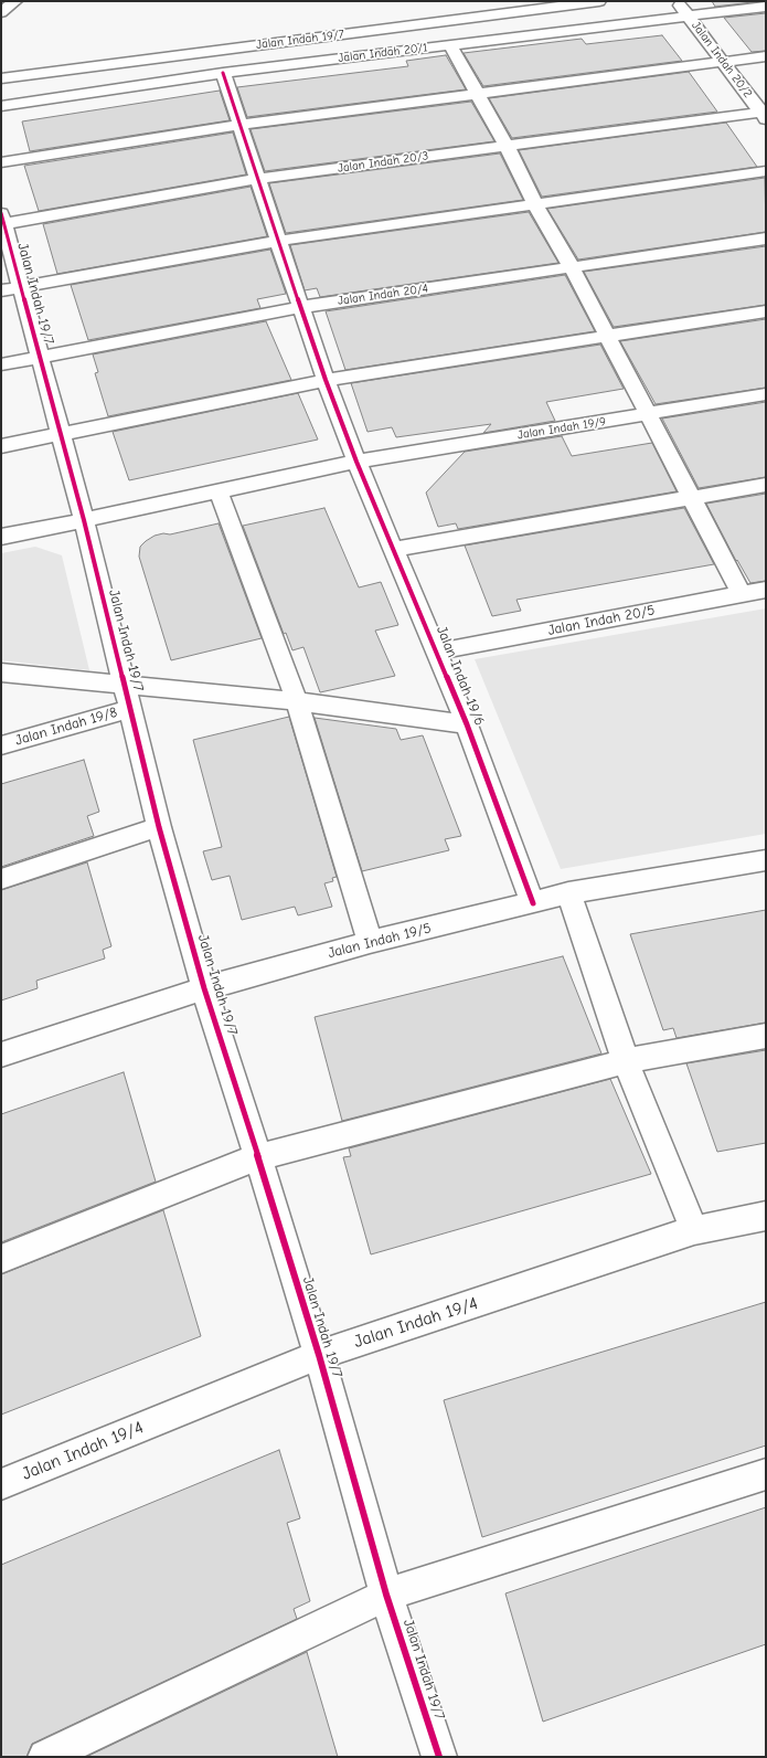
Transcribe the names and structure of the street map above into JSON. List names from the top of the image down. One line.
{"streets":{"street":["Jalan Indah 19/7","Jalan Indah 20/1","Jalan Indah 20/2","Jalan Indah 20/3","Jalan Indah 20/4","Jalan Indah 19/9","Jalan Indah 20/5","Jalan Indah 19/6","Jalan Indah 19/8","Jalan Indah 19/5","Jalan Indah 19/4"]},"crossings":[["Jalan Indah 19/7","Jalan Indah 20/3"],["Jalan Indah 19/7","Jalan Indah 20/4"],["Jalan Indah 19/7","Jalan Indah 19/9"],["Jalan Indah 19/7","Jalan Indah 19/8"],["Jalan Indah 19/7","Jalan Indah 19/5"],["Jalan Indah 19/7","Jalan Indah 19/4"],["Jalan Indah 20/1","Jalan Indah 20/2"],["Jalan Indah 20/1","Jalan Indah 19/6"],["Jalan Indah 20/2","Jalan Indah 20/3"],["Jalan Indah 20/3","Jalan Indah 19/6"],["Jalan Indah 20/4","Jalan Indah 19/6"],["Jalan Indah 19/9","Jalan Indah 19/6"],["Jalan Indah 20/5","Jalan Indah 19/6"],["Jalan Indah 19/6","Jalan Indah 19/5"]]}
